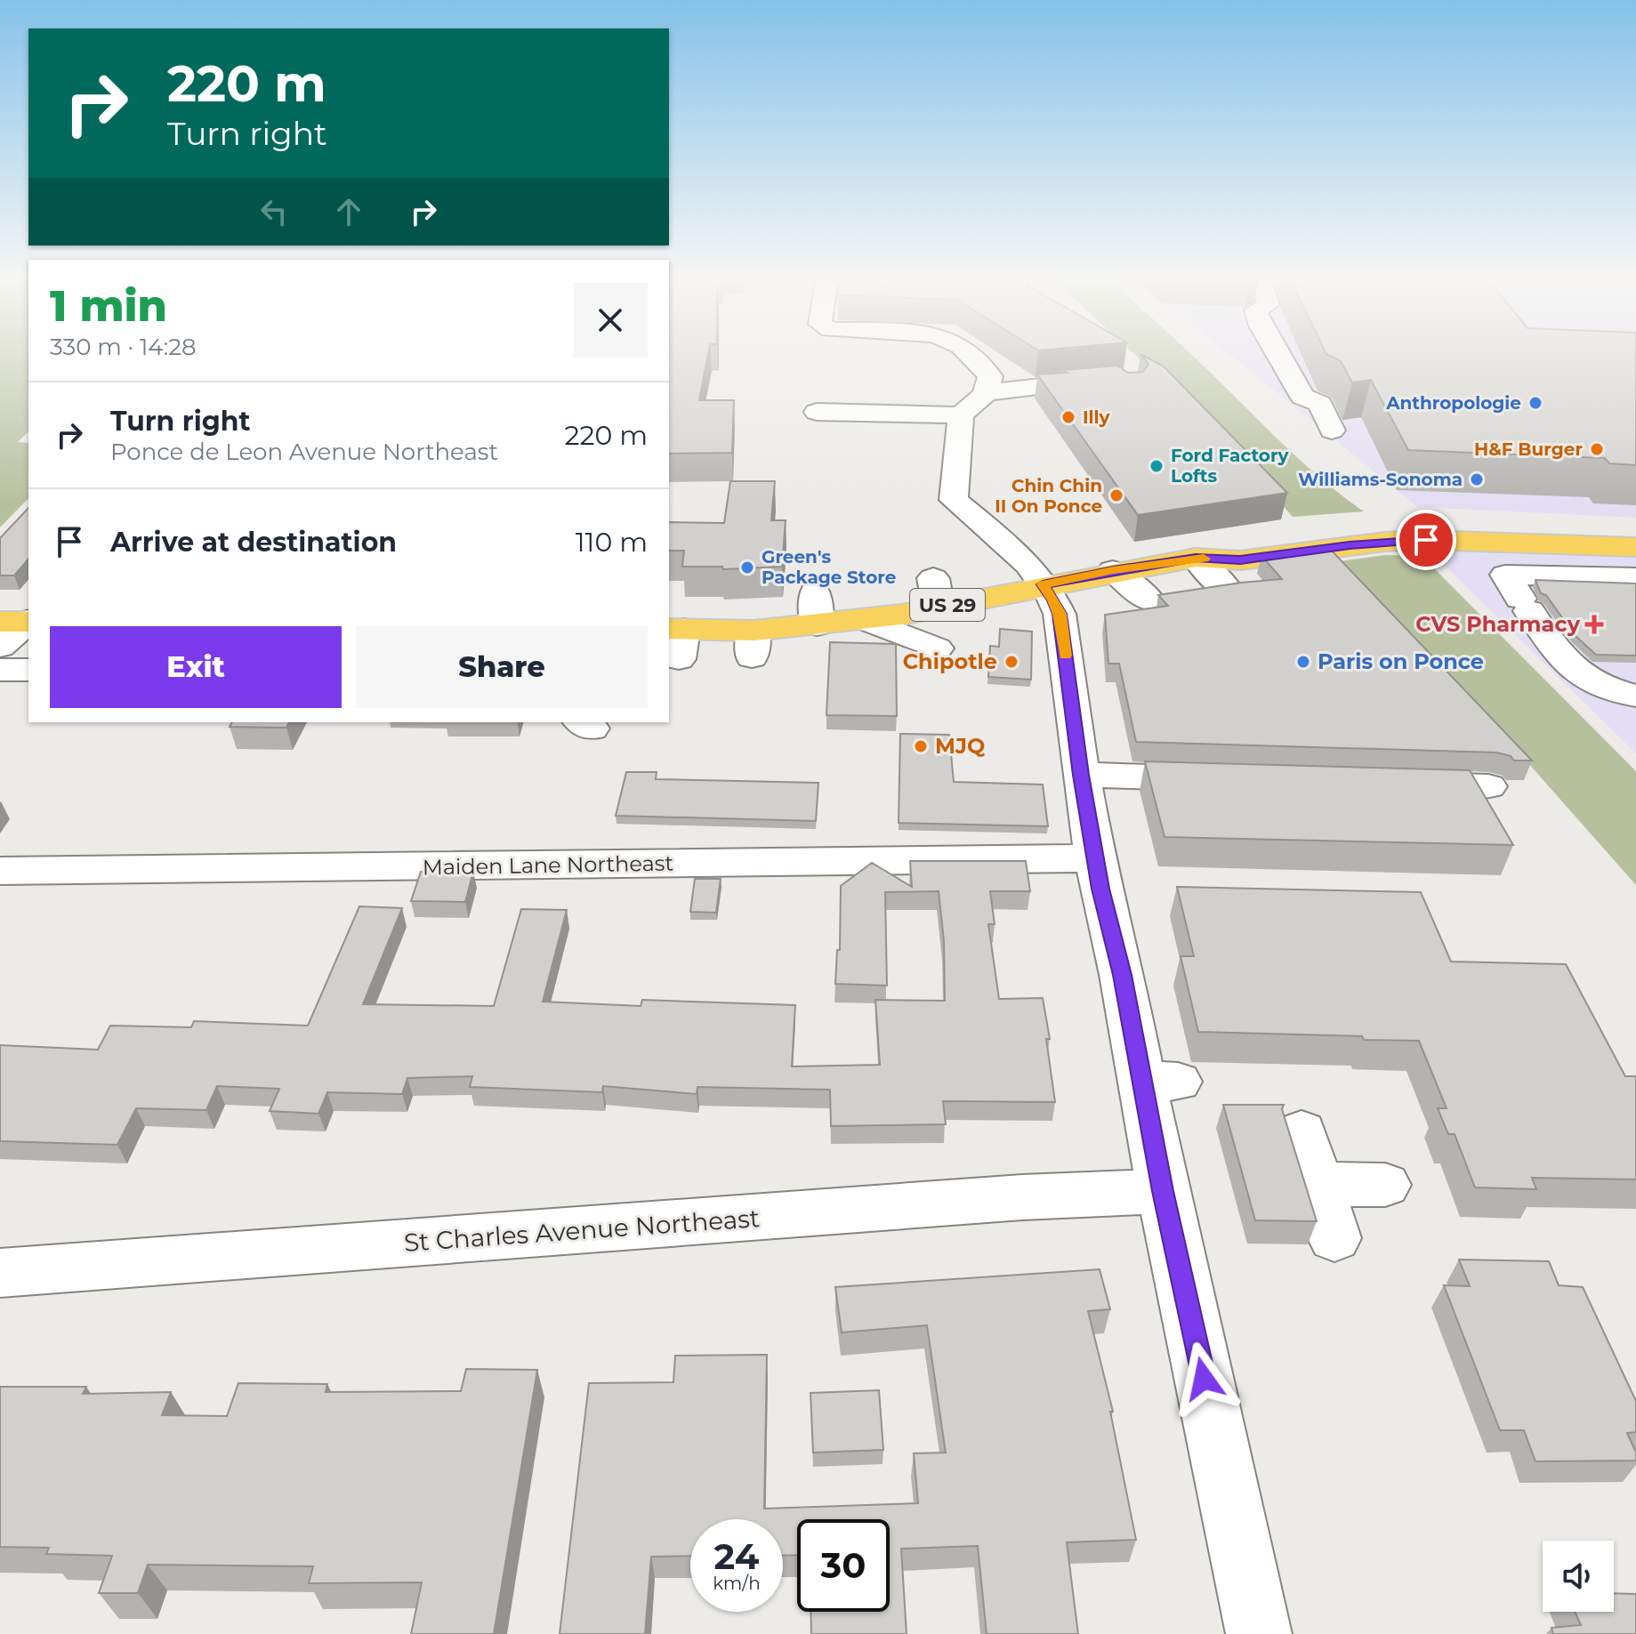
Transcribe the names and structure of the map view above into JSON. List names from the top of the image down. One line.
{"streets":{"highway":["US 29"],"street":["Maiden Lane Northeast","St Charles Avenue Northeast"]},"places":{"other":["Anthropologie","Illy","H&F Burger","Ford Factory Lofts","Williams-Sonoma","Chin Chin II On Ponce","Green's Package Store","Chipotle","Paris on Ponce","MJQ"],"health":["CVS Pharmacy"]},"page":{"turn":["220 m","Turn right"],"heading":["1 min","330 m · 14:28"],"list":[{"name":"Turn right","note":"Ponce de Leon Avenue Northeast","value":"220 m"},{"name":"Arrive at destination","value":"110 m"}],"buttons":["Exit","Share"],"speed":"24 km/h","limit":"30"}}
